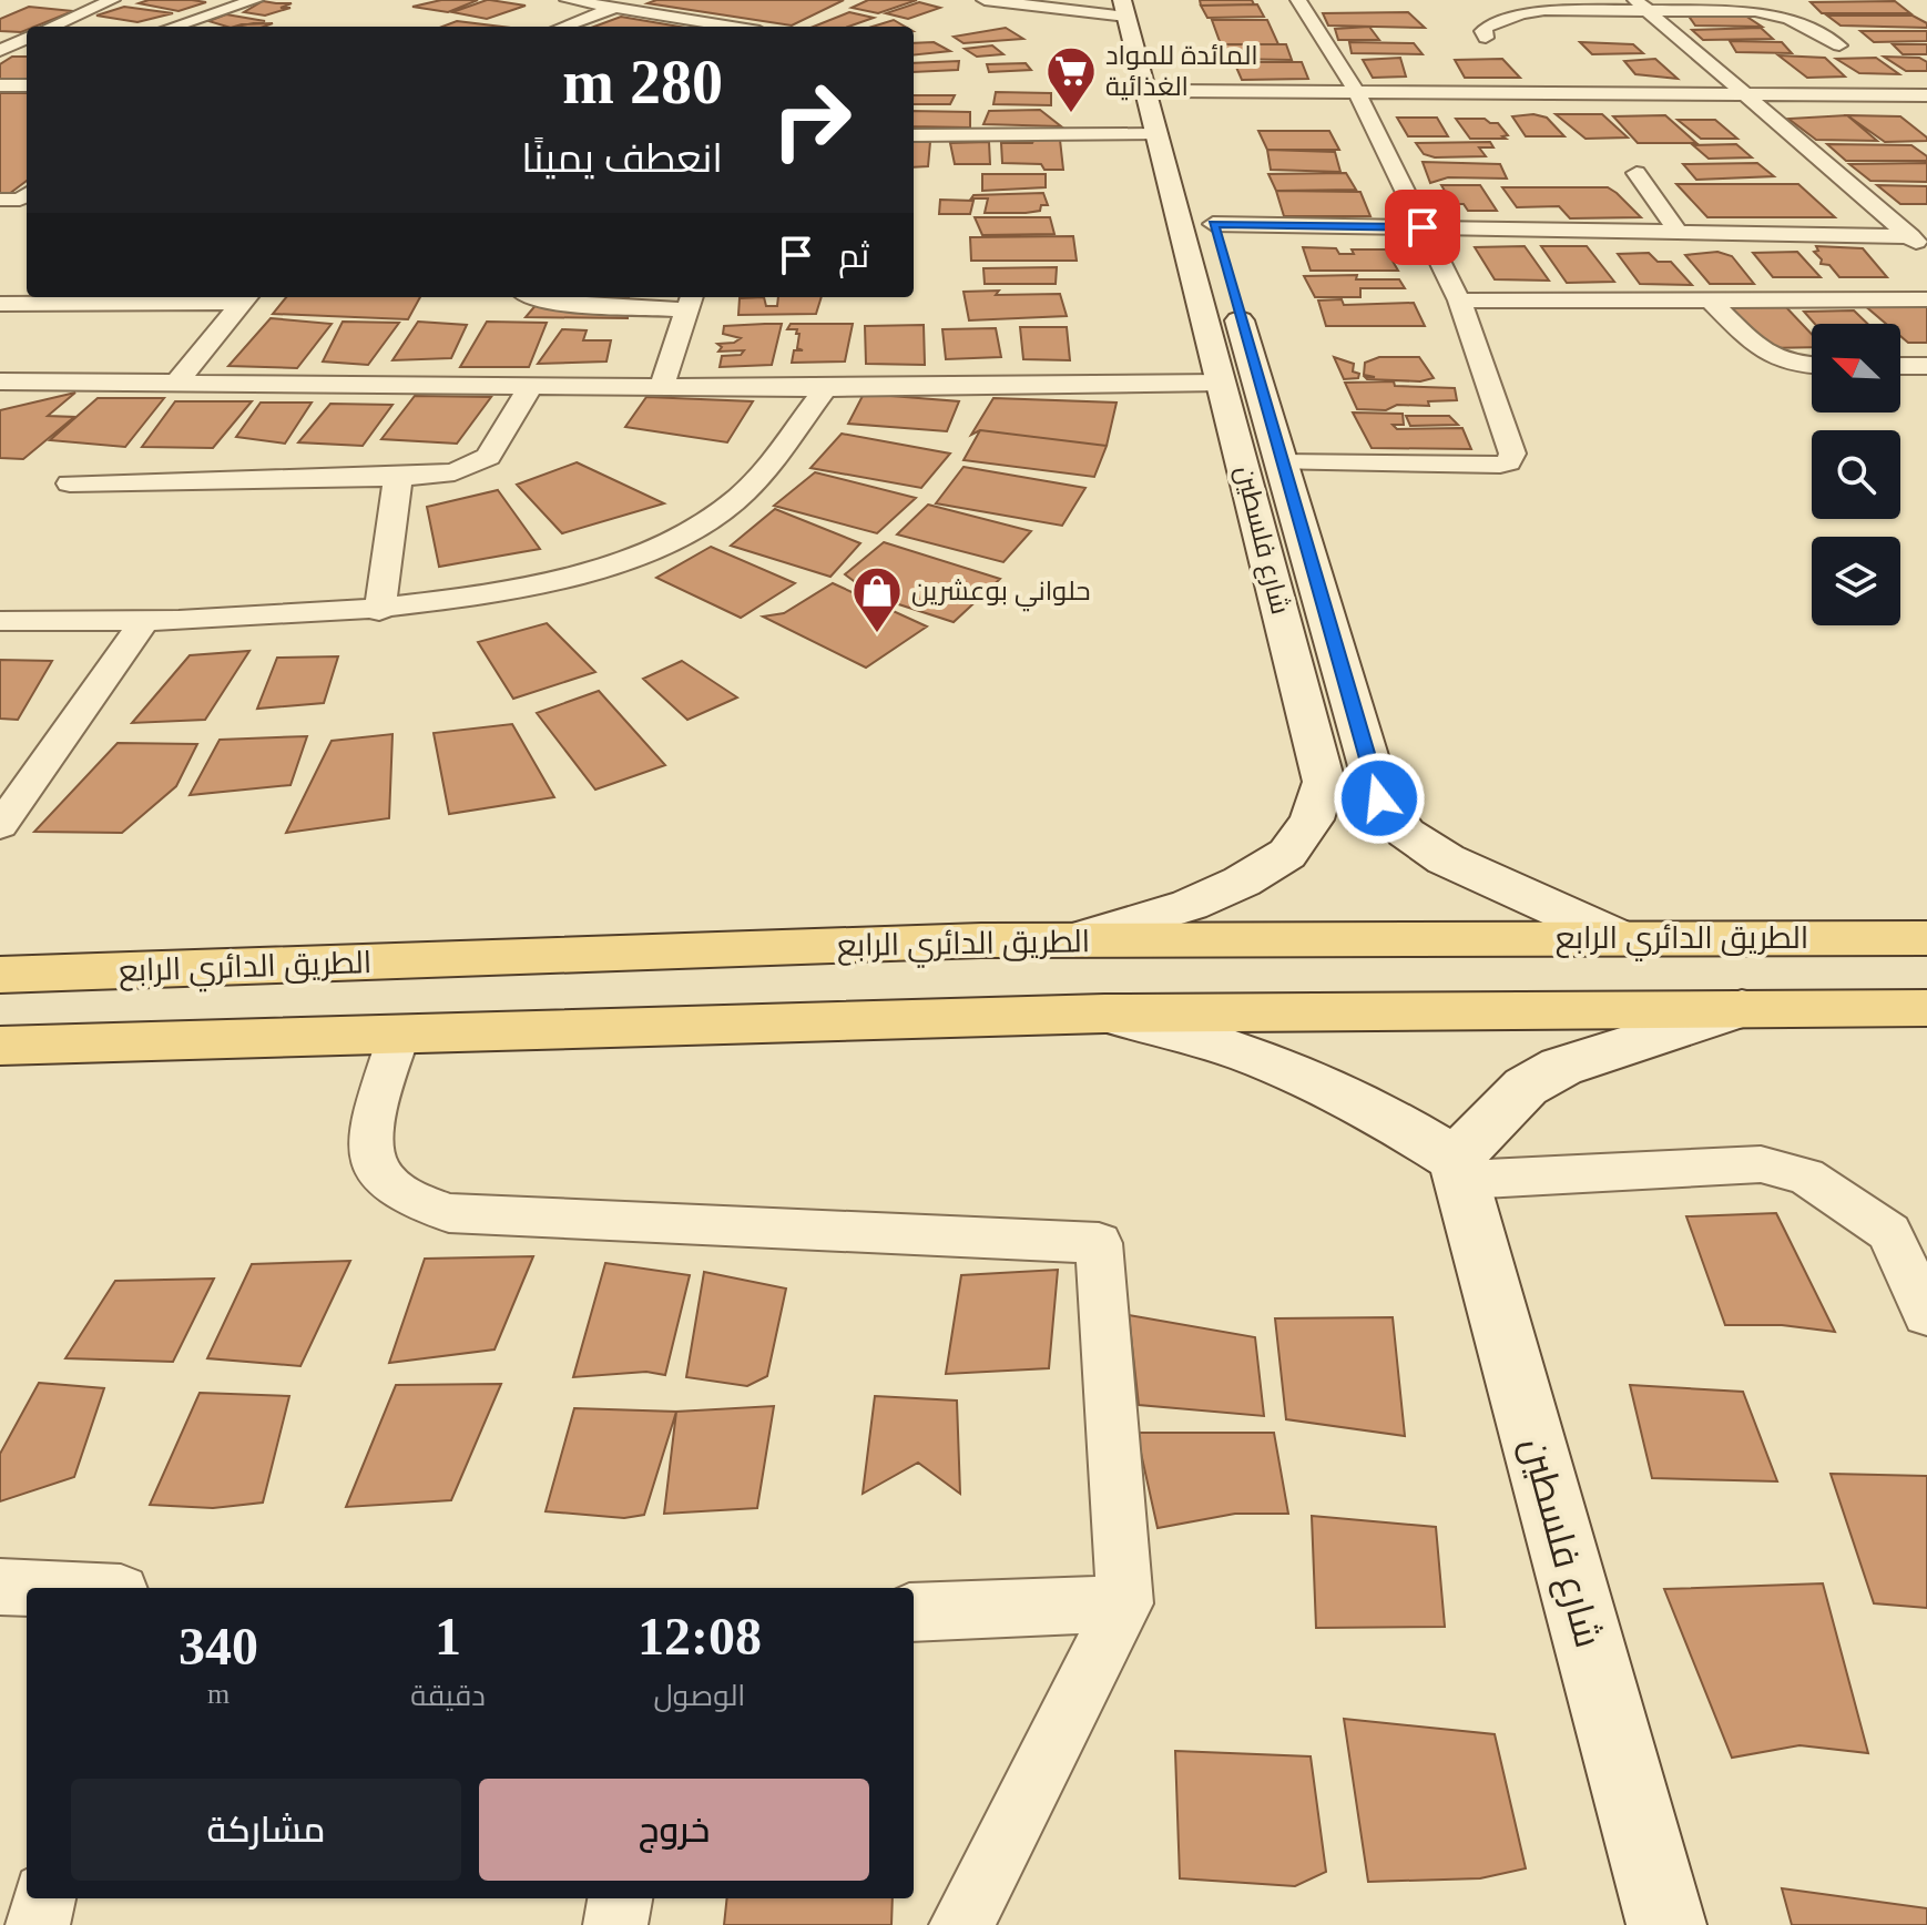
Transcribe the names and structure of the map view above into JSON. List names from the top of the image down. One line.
{"streets":{"main road":["الطريق الدائري الرابع"],"street":["شارع فلسطين"]},"crossings":[["شارع فلسطين","الطريق الدائري الرابع"]],"places":{"supermarket":["المائدة للمواد الغذائية"],"shop":["حلواني بوعشرين"]},"north":"top left","page":{"turn":["280 m","انعطف يمينًا"],"then":"ثم","eta":["12:08","الوصول","1","دقيقة","340","m"],"buttons":["خروج","مشاركة"]}}
